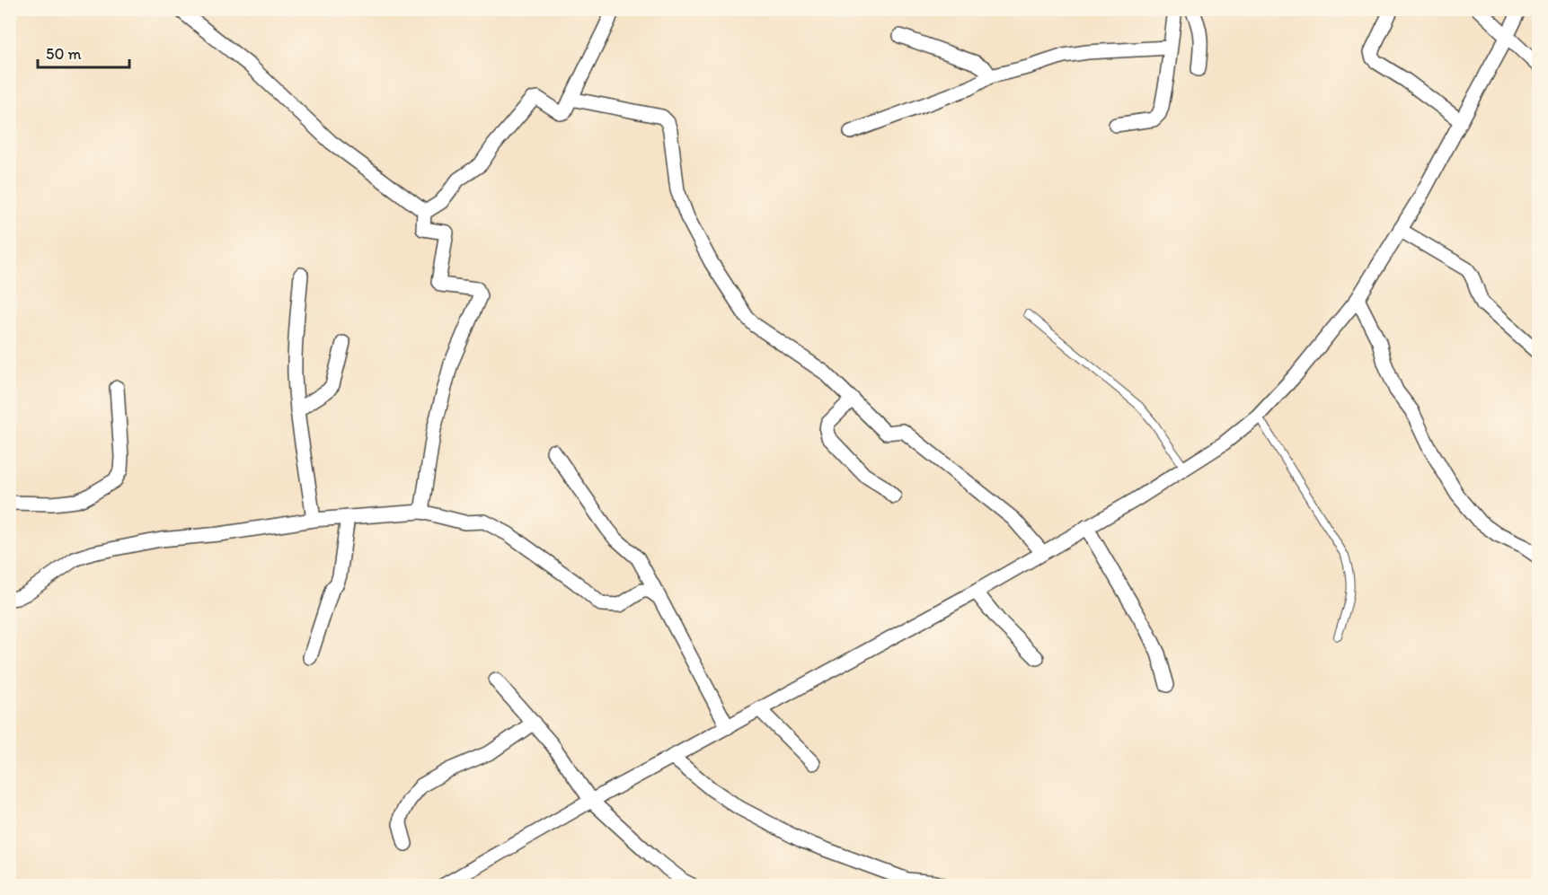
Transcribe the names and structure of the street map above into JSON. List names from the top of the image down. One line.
{"scale_bar":"50 m"}
